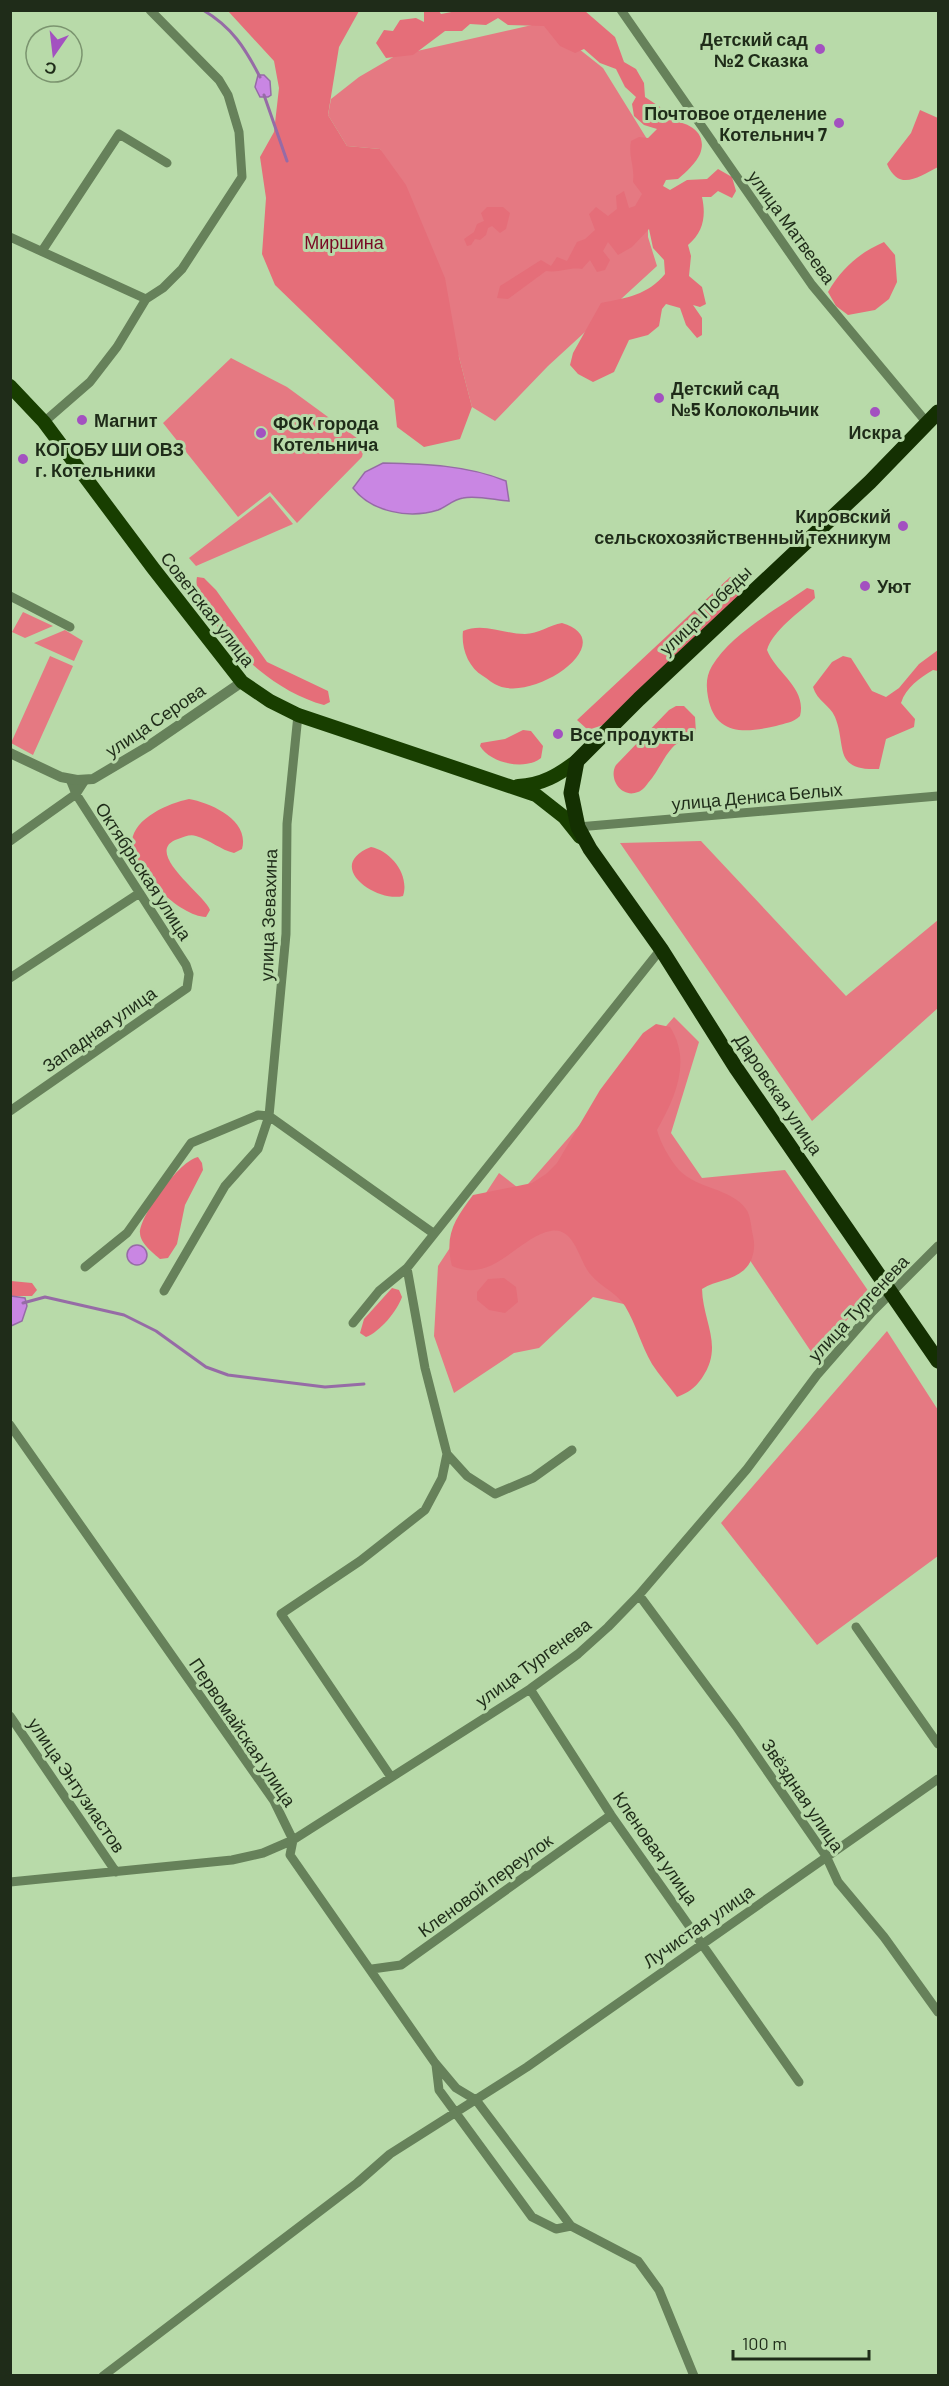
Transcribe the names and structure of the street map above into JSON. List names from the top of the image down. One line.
{"streets":{"highway":["улица Победы","Даровская улица"],"main road":["Советская улица"],"street":["улица Матвеева","улица Серова","улица Дениса Белых","Октябрьская улица","улица Зевахина","Западная улица","улица Тургенева","Первомайская улица","улица Энтузиастов","Звёздная улица","Кленовая улица","Кленовой переулок","Лучистая улица"]},"crossings":[["улица Матвеева","улица Победы"],["Советская улица","улица Победы"],["Советская улица","улица Серова"],["Советская улица","улица Зевахина"],["Советская улица","Даровская улица"],["улица Победы","Даровская улица"],["улица Дениса Белых","Даровская улица"],["Октябрьская улица","Западная улица"],["Даровская улица","улица Тургенева"],["улица Тургенева","Первомайская улица"],["улица Тургенева","улица Энтузиастов"],["улица Тургенева","Звёздная улица"],["улица Тургенева","Кленовая улица"],["Первомайская улица","Кленовой переулок"],["Первомайская улица","Лучистая улица"],["Звёздная улица","Лучистая улица"],["Кленовая улица","Кленовой переулок"],["Кленовая улица","Лучистая улица"]],"parks":["Миршина"],"places":["Детский сад №2 Сказка","Почтовое отделение Котельнич 7","Детский сад №5 Колокольчик","Искра","Магнит","ФОК города Котельнича","КОГОБУ ШИ ОВЗ г. Котельники","Кировский сельскохозяйственный техникум","Уют","Все продукты"],"scale_bar":"100 m","north":"bottom"}
